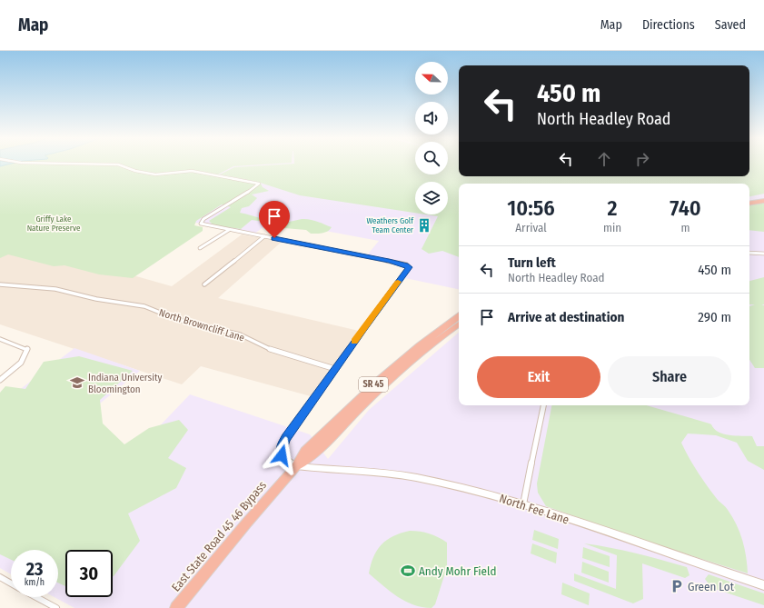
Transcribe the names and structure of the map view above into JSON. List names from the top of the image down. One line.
{"streets":{"highway":["SR 45","East State Road 45 46 Bypass"],"street":["North Browncliff Lane","North Fee Lane"]},"crossings":[["SR 45","North Fee Lane"],["SR 45","East State Road 45 46 Bypass"],["North Fee Lane","East State Road 45 46 Bypass"]],"parks":["Griffy Lake Nature Preserve"],"places":{"building":["Weathers Golf Team Center"],"school or university":["Indiana University Bloomington"],"sports":["Andy Mohr Field"],"parking":["Green Lot"]},"north":"left","page":{"header":"Map","nav":["Map","Directions","Saved"],"turn":["450 m","North Headley Road"],"eta":["10:56","Arrival","2","min","740","m"],"list":[{"name":"Turn left","note":"North Headley Road","value":"450 m"},{"name":"Arrive at destination","value":"290 m"}],"buttons":["Exit","Share"],"speed":"23 km/h","limit":"30"}}
